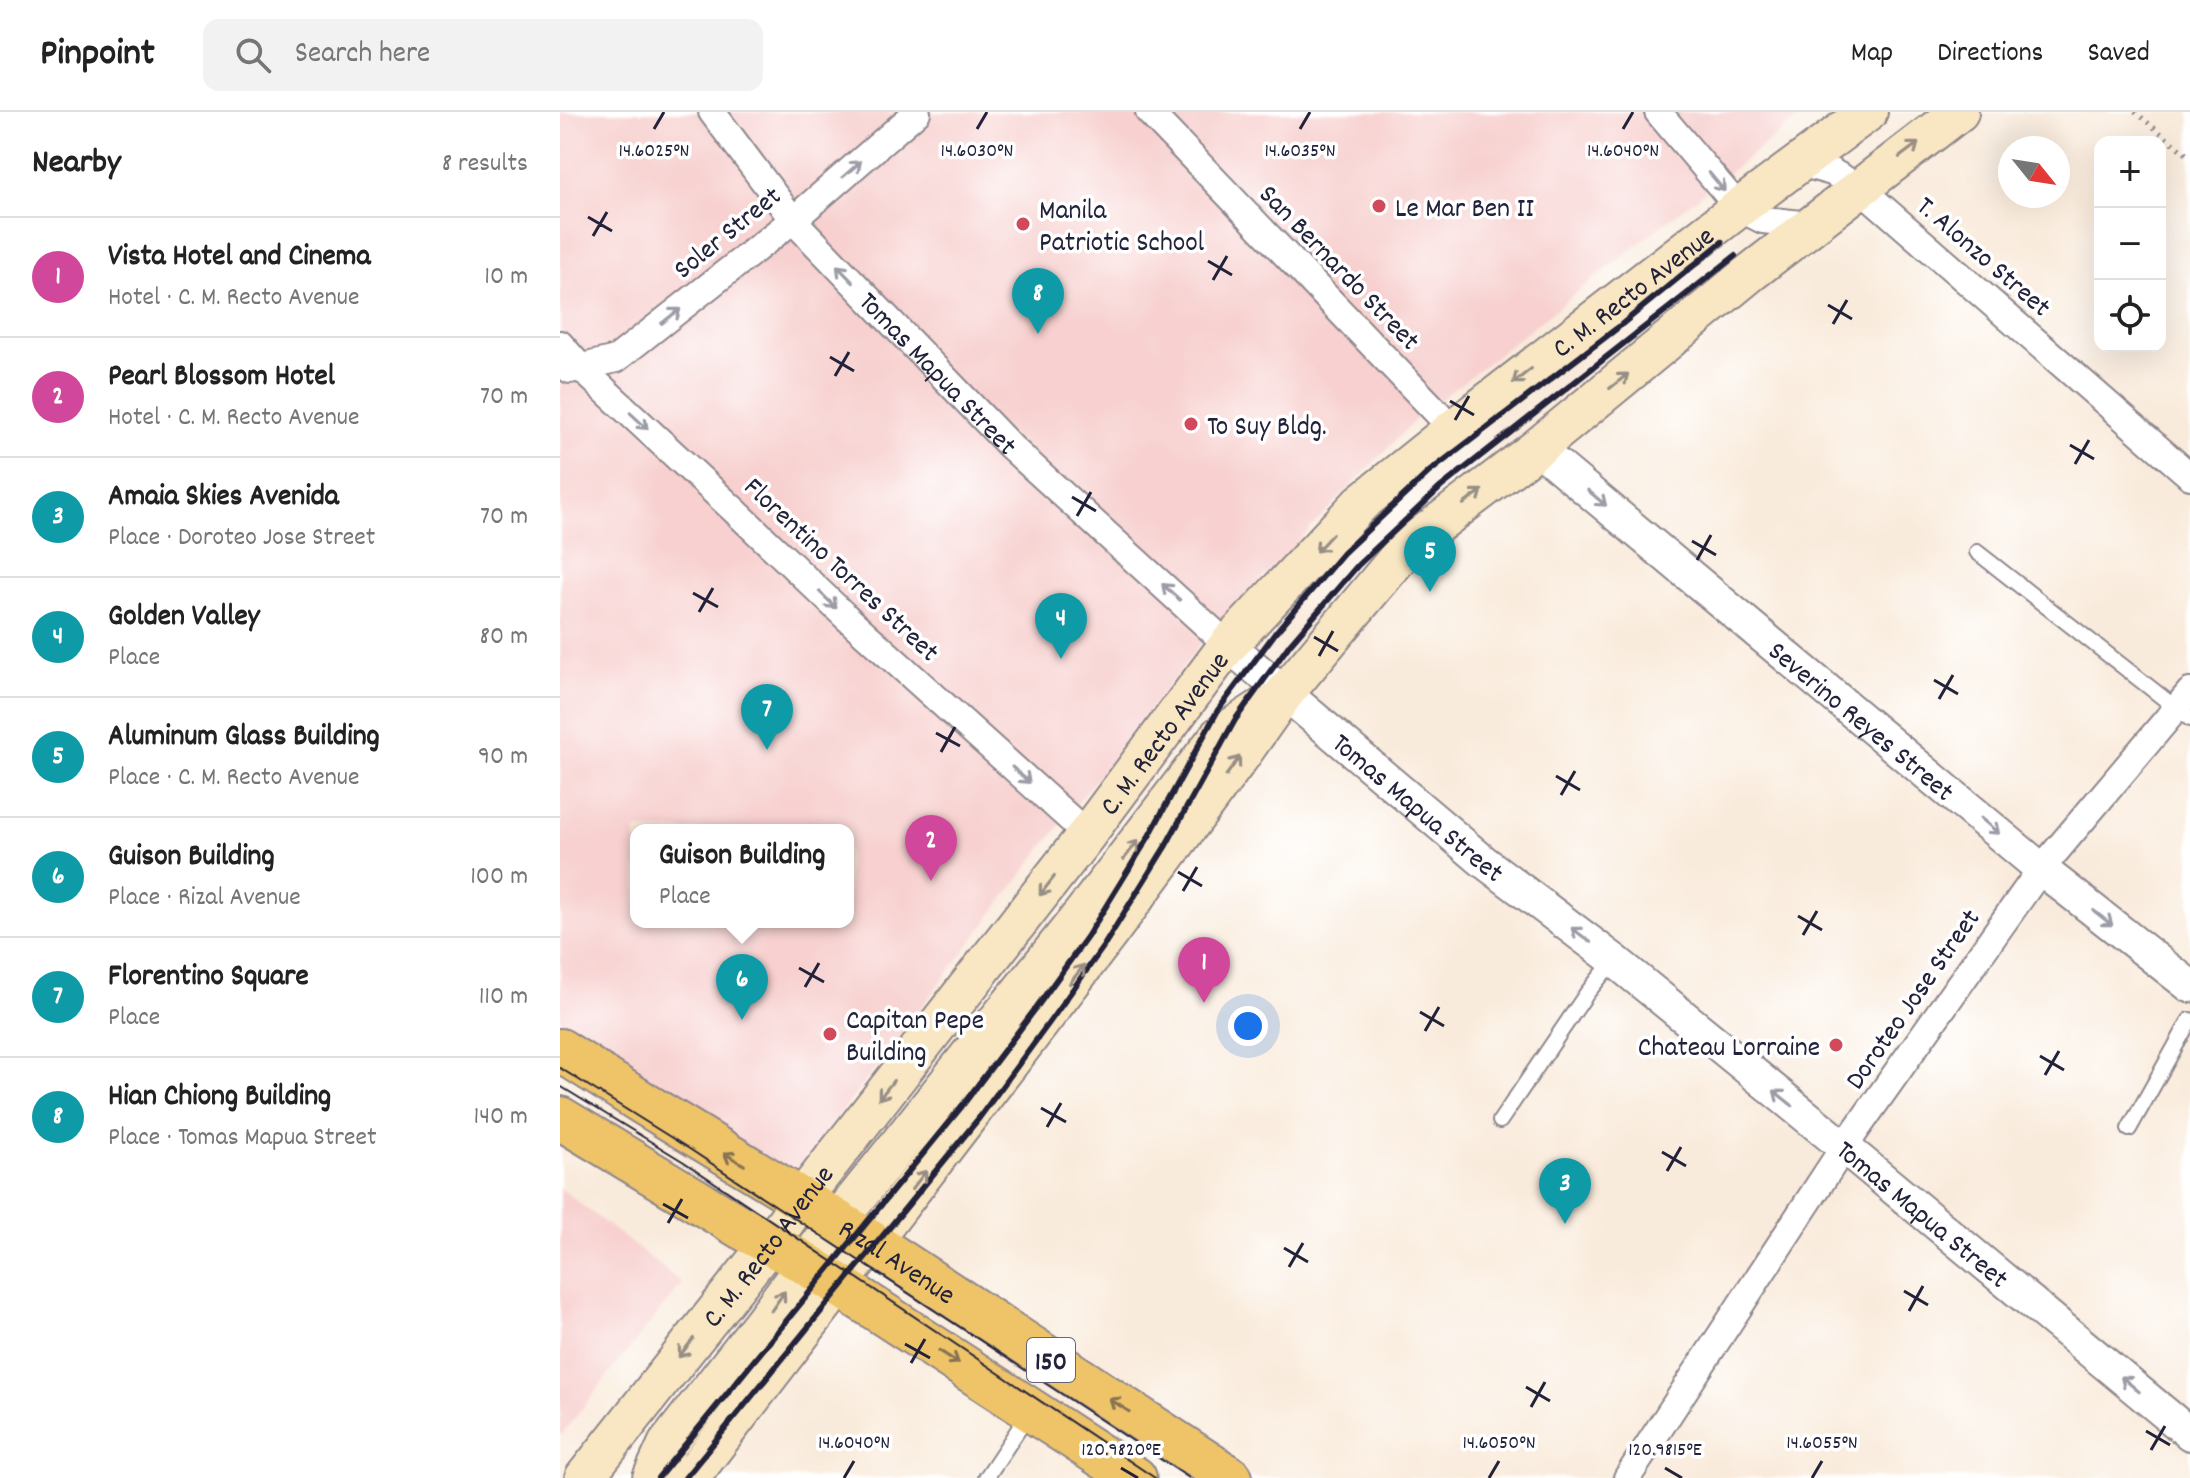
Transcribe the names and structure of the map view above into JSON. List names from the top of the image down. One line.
{"streets":{"main road":["C. M. Recto Avenue","Rizal Avenue","150"],"street":["Soler Street","T. Alonzo Street","San Bernardo Street","Tomas Mapua Street","Florentino Torres Street","Severino Reyes Street","Doroteo Jose Street"]},"crossings":[["Soler Street","Tomas Mapua Street"],["Soler Street","Florentino Torres Street"],["T. Alonzo Street","C. M. Recto Avenue"],["San Bernardo Street","C. M. Recto Avenue"],["C. M. Recto Avenue","Tomas Mapua Street"],["C. M. Recto Avenue","Florentino Torres Street"],["C. M. Recto Avenue","Severino Reyes Street"],["C. M. Recto Avenue","Rizal Avenue"],["Tomas Mapua Street","Doroteo Jose Street"],["Severino Reyes Street","Doroteo Jose Street"]],"one_way":["Soler Street","Tomas Mapua Street","Florentino Torres Street","Severino Reyes Street"],"places":["Le Mar Ben II","Manila Patriotic School","To Suy Bldg.","Capitan Pepe Building","Chateau Lorraine"],"north":"bottom right","page":{"header":"Pinpoint","search":"Search here","nav":["Map","Directions","Saved"],"heading":["Nearby","8 results"],"map_buttons":["+","−"],"list":[{"mark":"1","name":"Vista Hotel and Cinema","note":"Hotel · C. M. Recto Avenue","value":"10 m"},{"mark":"2","name":"Pearl Blossom Hotel","note":"Hotel · C. M. Recto Avenue","value":"70 m"},{"mark":"3","name":"Amaia Skies Avenida","note":"Place · Doroteo Jose Street","value":"70 m"},{"mark":"4","name":"Golden Valley","note":"Place","value":"80 m"},{"mark":"5","name":"Aluminum Glass Building","note":"Place · C. M. Recto Avenue","value":"90 m"},{"mark":"6","name":"Guison Building","note":"Place · Rizal Avenue","value":"100 m"},{"mark":"7","name":"Florentino Square","note":"Place","value":"110 m"},{"mark":"8","name":"Hian Chiong Building","note":"Place · Tomas Mapua Street","value":"140 m"}],"pins":["8","5","4","7","2","1","6","3"],"popup":["Guison Building","Place"]},"coordinates":["14.6025°N","14.6030°N","14.6035°N","14.6040°N","14.6050°N","14.6055°N","120.9820°E","120.9815°E"]}
